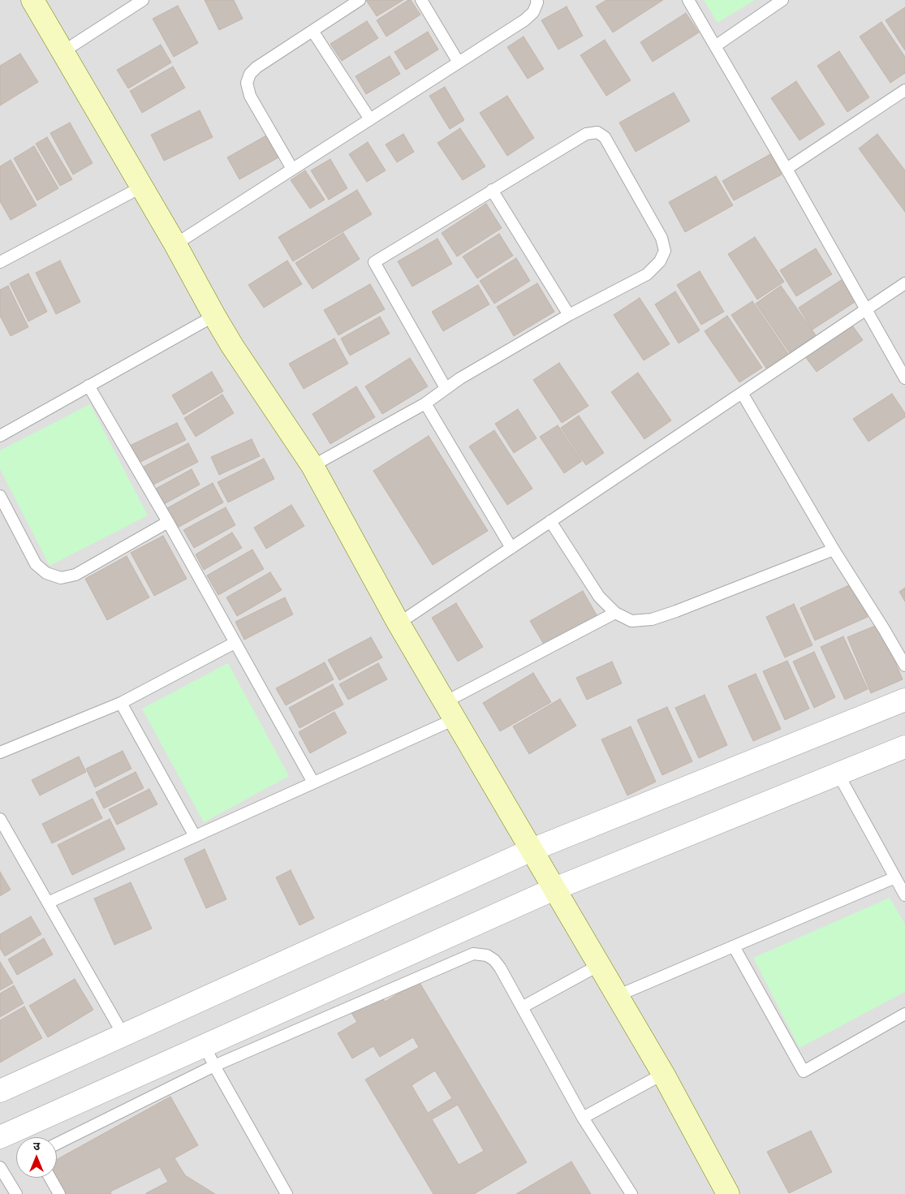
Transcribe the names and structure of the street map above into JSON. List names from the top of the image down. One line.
{"north":"top"}
